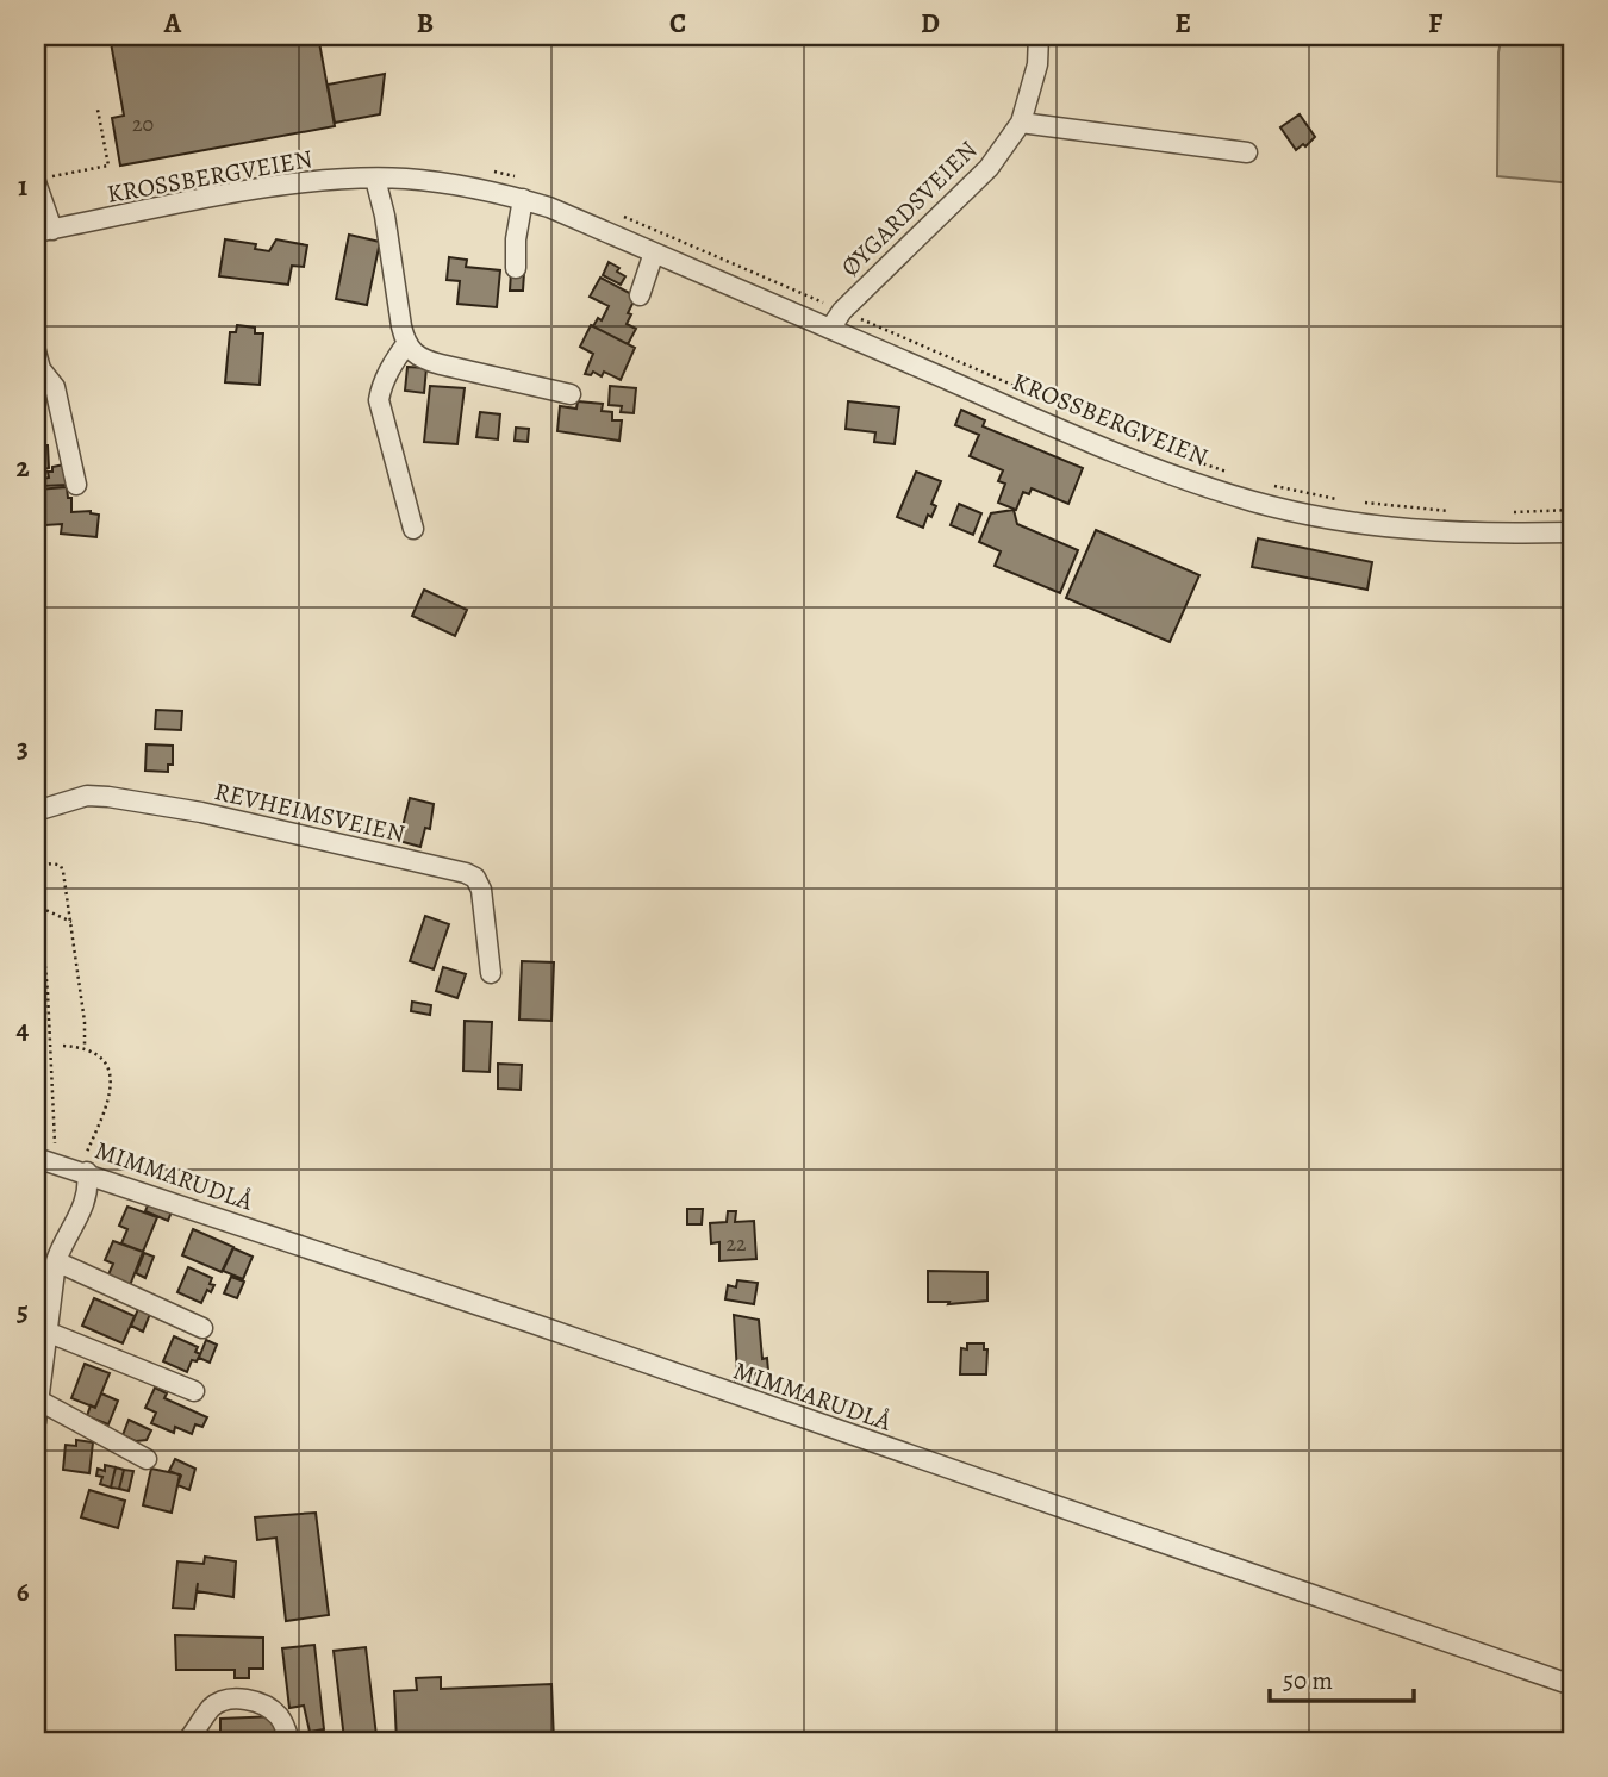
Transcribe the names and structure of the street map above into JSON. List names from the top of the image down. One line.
{"streets":{"street":["KROSSBERGVEIEN","ØYGARDSVEIEN","REVHEIMSVEIEN","MIMMARUDLÅ"]},"crossings":[["KROSSBERGVEIEN","ØYGARDSVEIEN"]],"house_numbers":["20","22"],"scale_bar":"50 m","grid":{"columns":["A","B","C","D","E","F"],"rows":["1","2","3","4","5","6"]}}
